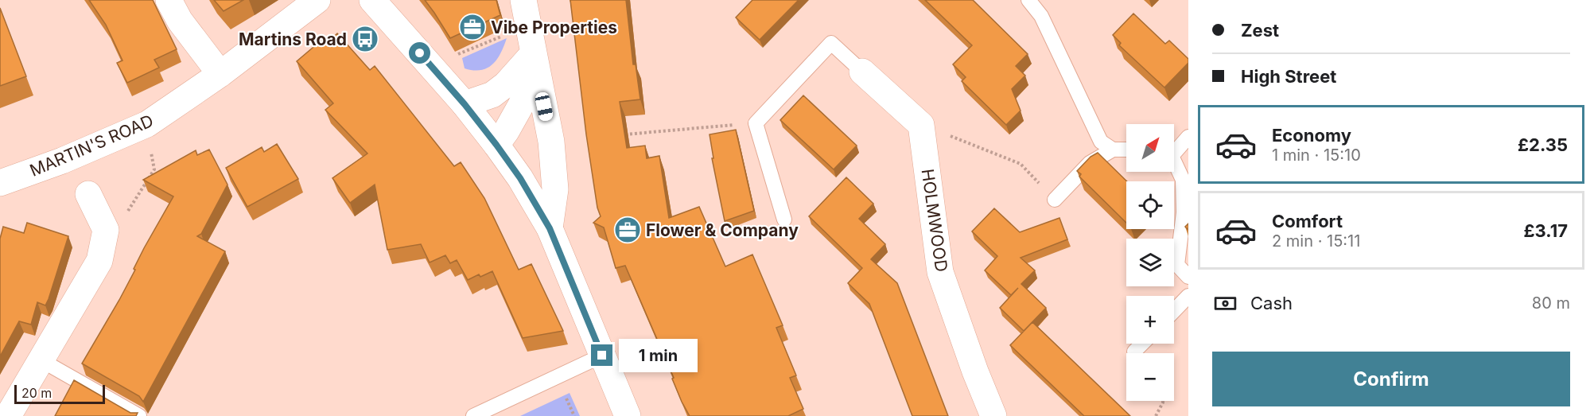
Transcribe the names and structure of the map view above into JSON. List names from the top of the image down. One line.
{"streets":{"street":["MARTIN'S ROAD","HOLMWOOD"]},"places":{"office":["Vibe Properties","Flower & Company"],"bus stop":["Martins Road"]},"scale_bar":"20 m","north":"top right","page":{"banner":["Zest","High Street"],"list":[{"name":"Economy","note":"1 min · 15:10","value":"£2.35"},{"name":"Comfort","note":"2 min · 15:11","value":"£3.17"}],"map_buttons":["+","−"],"pay":["Cash","80 m"],"bubble":"1 min","buttons":"Confirm","scale":"20 m"}}
